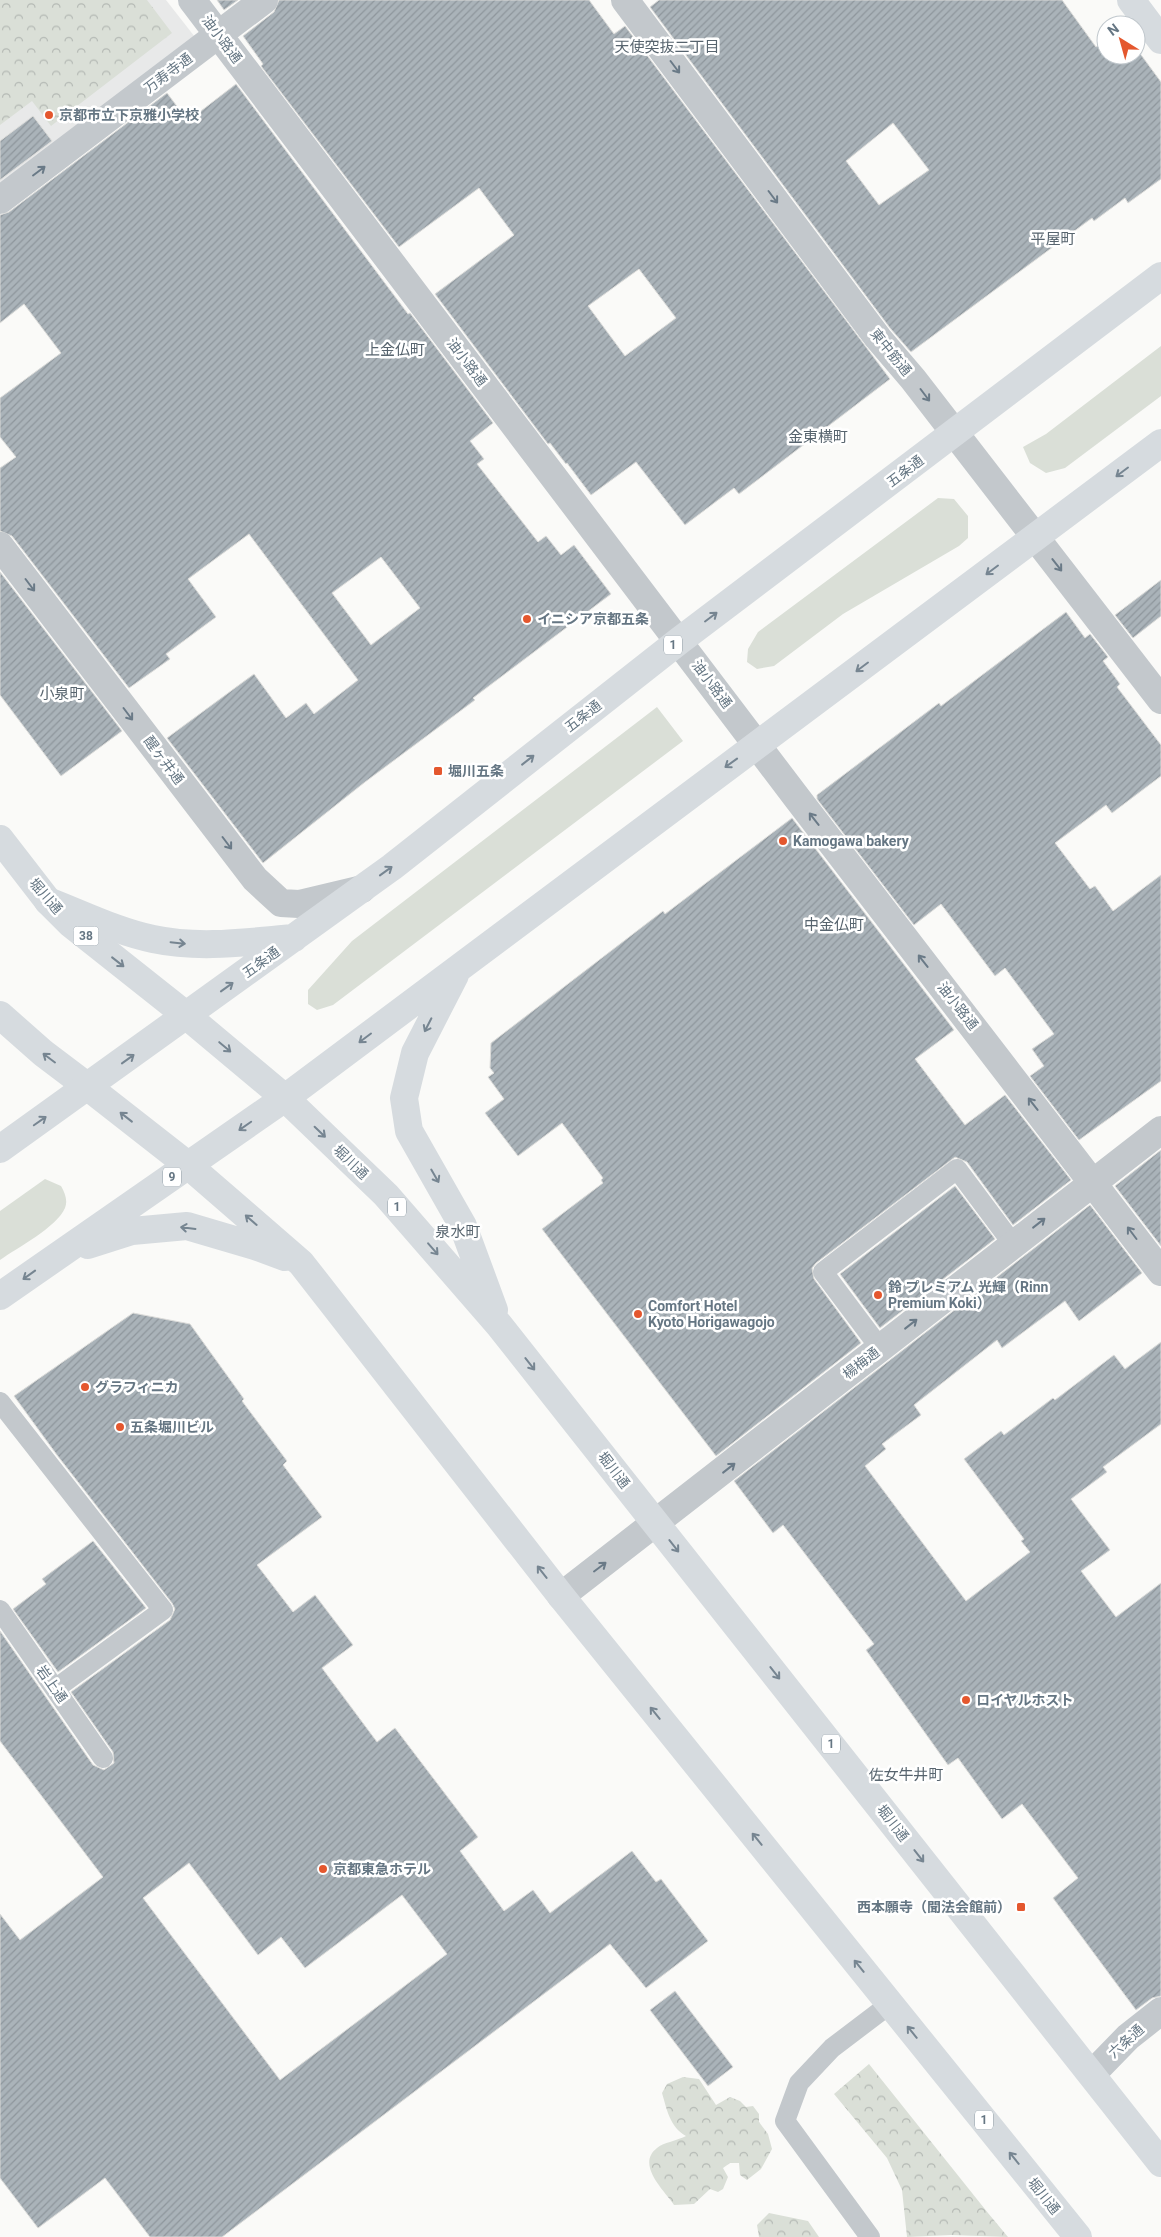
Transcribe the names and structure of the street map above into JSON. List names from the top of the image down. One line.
{"streets":{"main road":["五条通","1","堀川通","38","9"],"street":["油小路通","万寿寺通","東中筋通","醒ヶ井通","楊梅通","六条通"],"lane":["岩上通"]},"crossings":[["油小路通","万寿寺通"],["油小路通","五条通"],["油小路通","楊梅通"],["東中筋通","五条通"],["五条通","醒ヶ井通"],["五条通","堀川通"],["堀川通","9"],["堀川通","楊梅通"],["堀川通","六条通"]],"one_way":["油小路通","万寿寺通","東中筋通","醒ヶ井通","楊梅通"],"districts":["天使突抜二丁目","平屋町","上金仏町","金東横町","小泉町","中金仏町","泉水町","佐女牛井町"],"places":{"other":["京都市立下京雅小学校","イニシア京都五条","Kamogawa bakery","鈴 プレミアム 光輝（Rinn Premium Koki）","Comfort Hotel Kyoto Horigawagojo","グラフィニカ","五条堀川ビル","ロイヤルホスト","京都東急ホテル"],"transit":["堀川五条","西本願寺（聞法会館前）"]},"north":"top left"}
